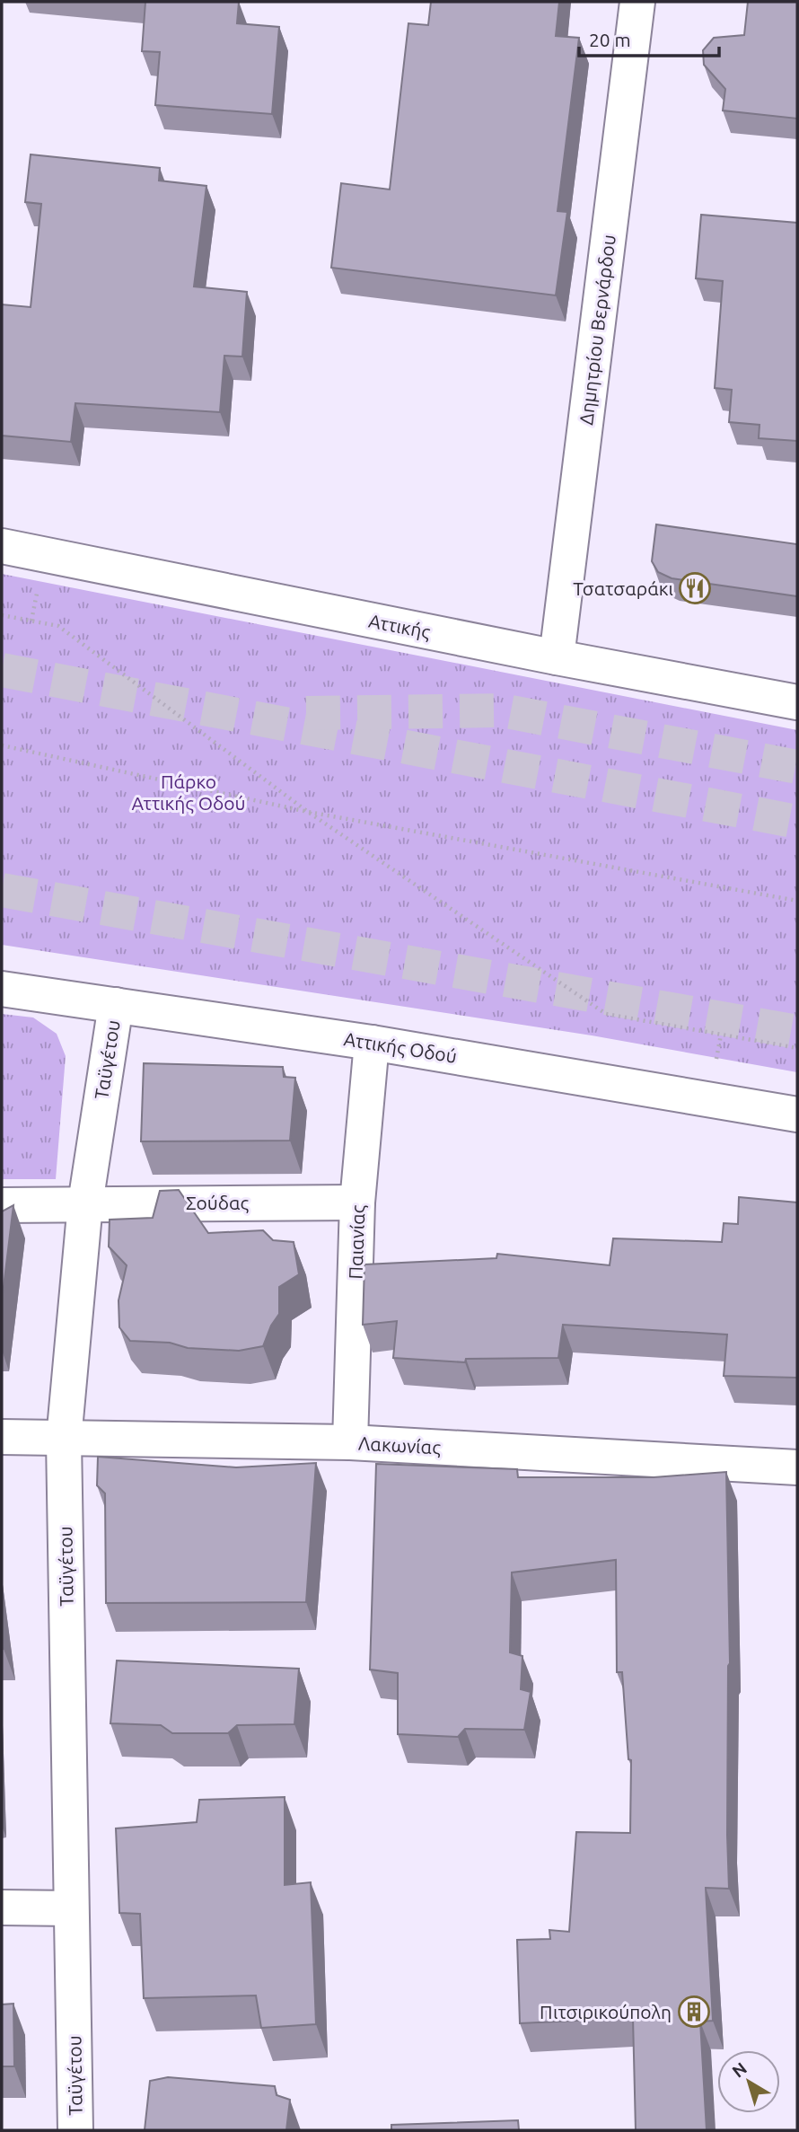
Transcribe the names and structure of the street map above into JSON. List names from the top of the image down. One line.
{"streets":{"street":["Δημητρίου Βερνάρδου","Αττικής","Αττικής Οδού","Ταϋγέτου","Σούδας","Παιανίας","Λακωνίας"]},"crossings":[["Δημητρίου Βερνάρδου","Αττικής"],["Αττικής Οδού","Ταϋγέτου"],["Αττικής Οδού","Παιανίας"],["Ταϋγέτου","Σούδας"],["Ταϋγέτου","Λακωνίας"],["Σούδας","Παιανίας"],["Παιανίας","Λακωνίας"]],"parks":["Πάρκο Αττικής Οδού"],"places":{"restaurant":["Τσατσαράκι"],"building":["Πιτσιρικούπολη"]},"scale_bar":"20 m","north":"top left"}
